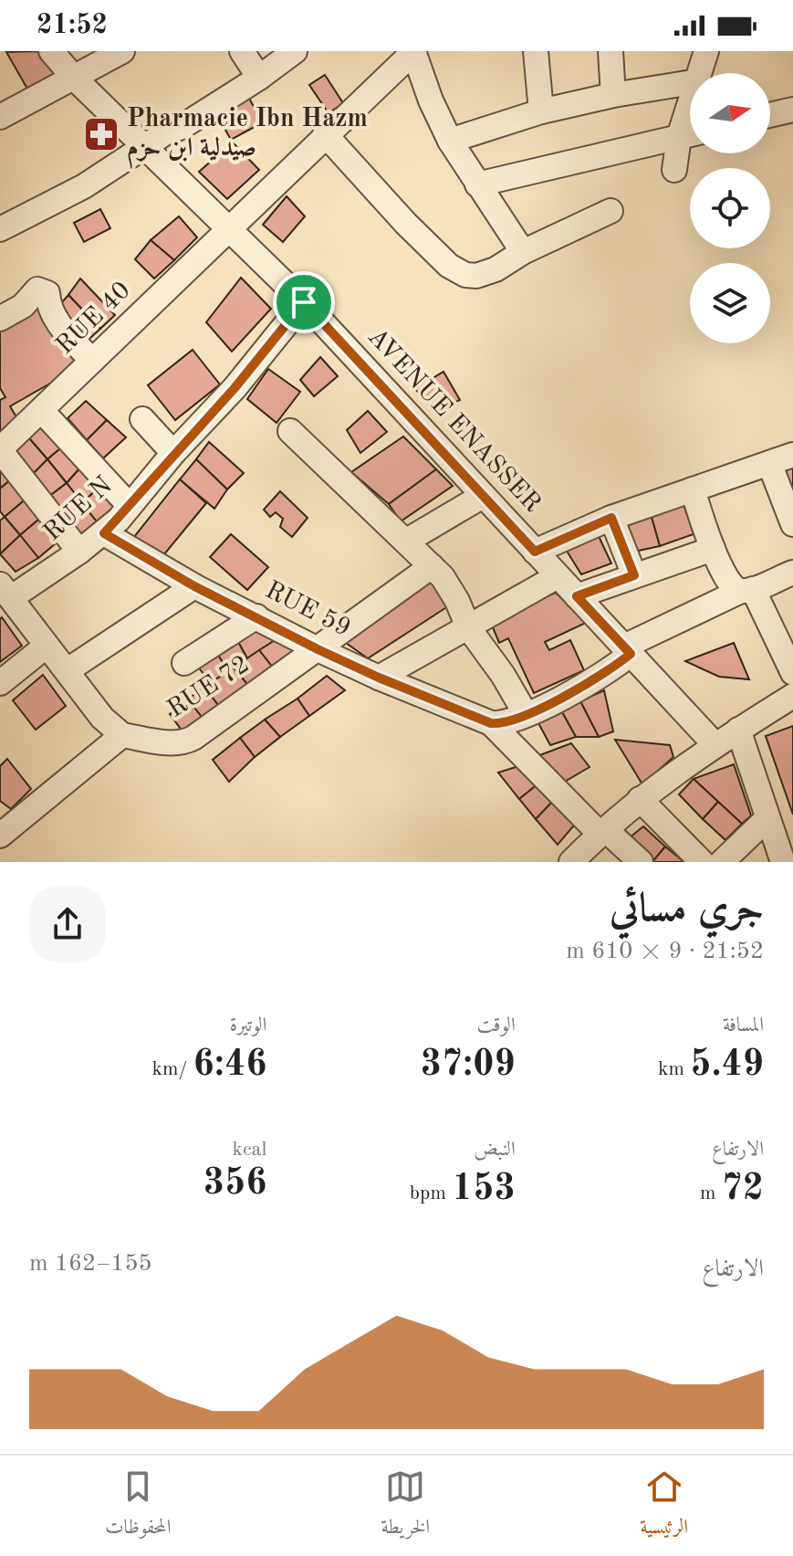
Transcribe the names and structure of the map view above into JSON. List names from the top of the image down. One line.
{"streets":{"street":["RUE 40","AVENUE ENASSER","RUE N","RUE 59","RUE 72"]},"crossings":[["RUE 40","AVENUE ENASSER"],["AVENUE ENASSER","RUE N"],["RUE N","RUE 59"],["RUE 59","RUE 72"]],"places":{"pharmacy":["Pharmacie Ibn Hazm صيدلية ابن حزم"]},"north":"right","page":{"status":"21:52","heading":["جري مسائي","21:52 · 9 × 610 m"],"stats":[["المسافة","5.49 km"],["الوقت","37:09"],["الوتيرة","6:46 /km"],["الارتفاع","72 m"],["النبض","153 bpm"],["kcal","356"]],"chart":["الارتفاع","155–162 m"],"tabs":["الرئيسية","الخريطة","المحفوظات"]}}
